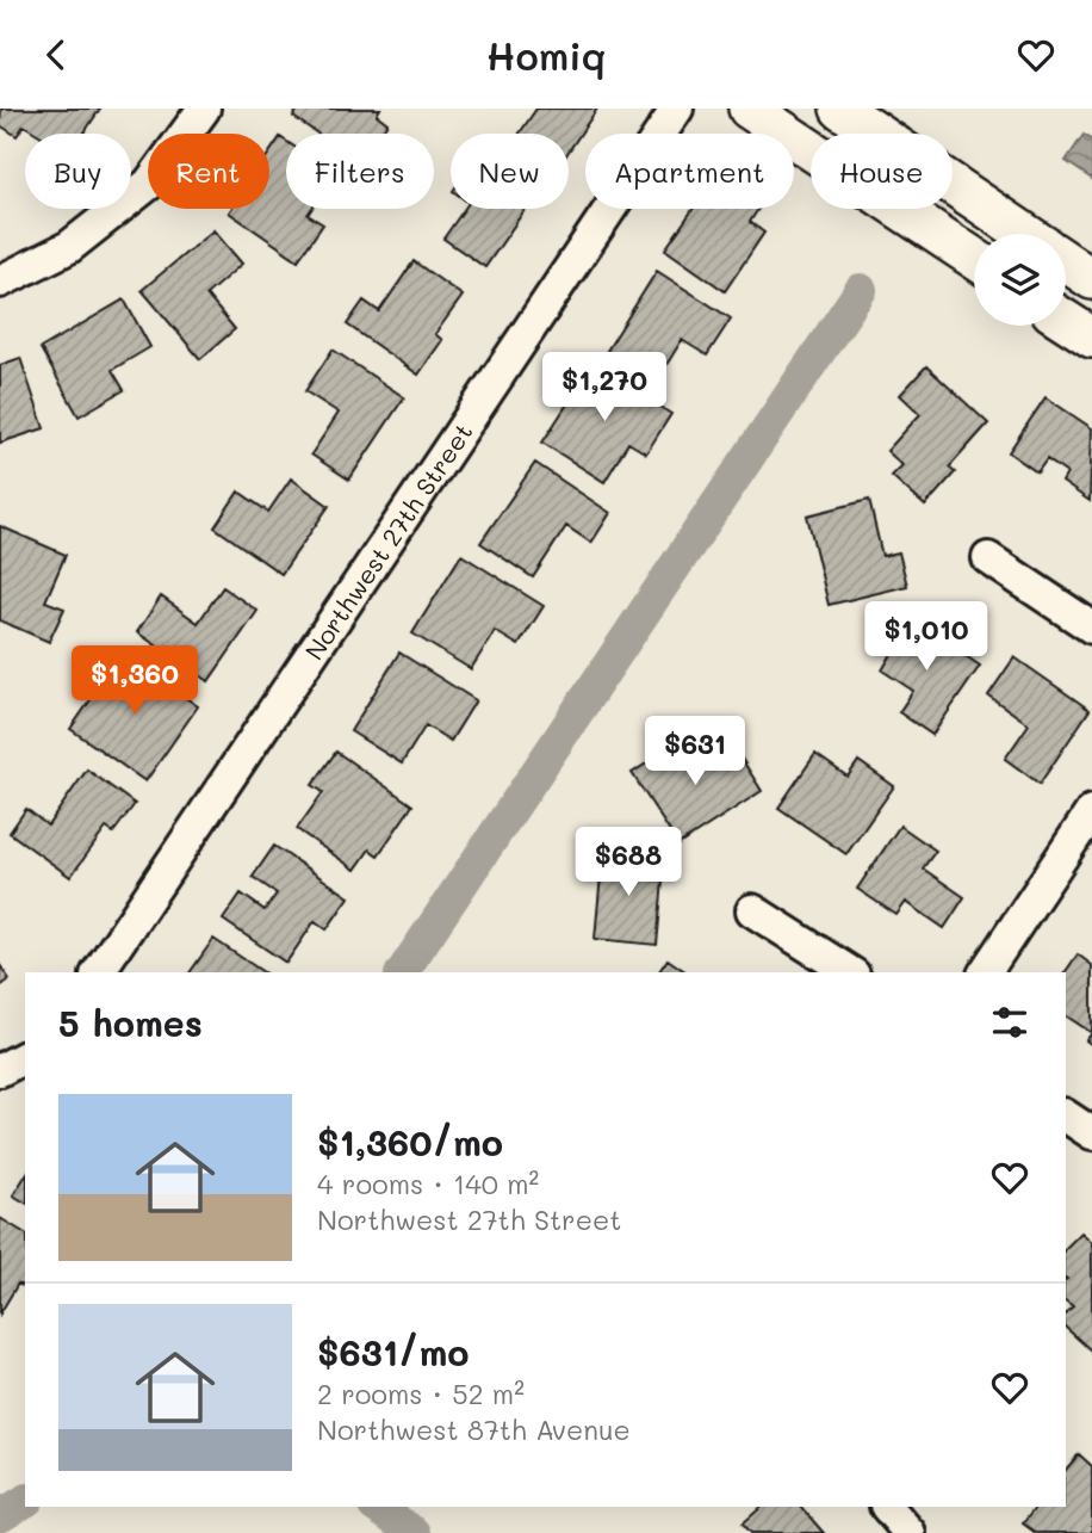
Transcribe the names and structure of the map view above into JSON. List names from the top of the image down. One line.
{"streets":{"street":["Northwest 27th Street"]},"page":{"header":"Homiq","chip":["Buy","Rent","Filters","New","Apartment","House"],"price":["$1,270","$1,010","$1,360","$631","$688"],"heading":"5 homes","list":[{"name":"$1,360/mo","note":"4 rooms · 140 m² · Northwest 27th Street"},{"name":"$631/mo","note":"2 rooms · 52 m² · Northwest 87th Avenue"}]}}
